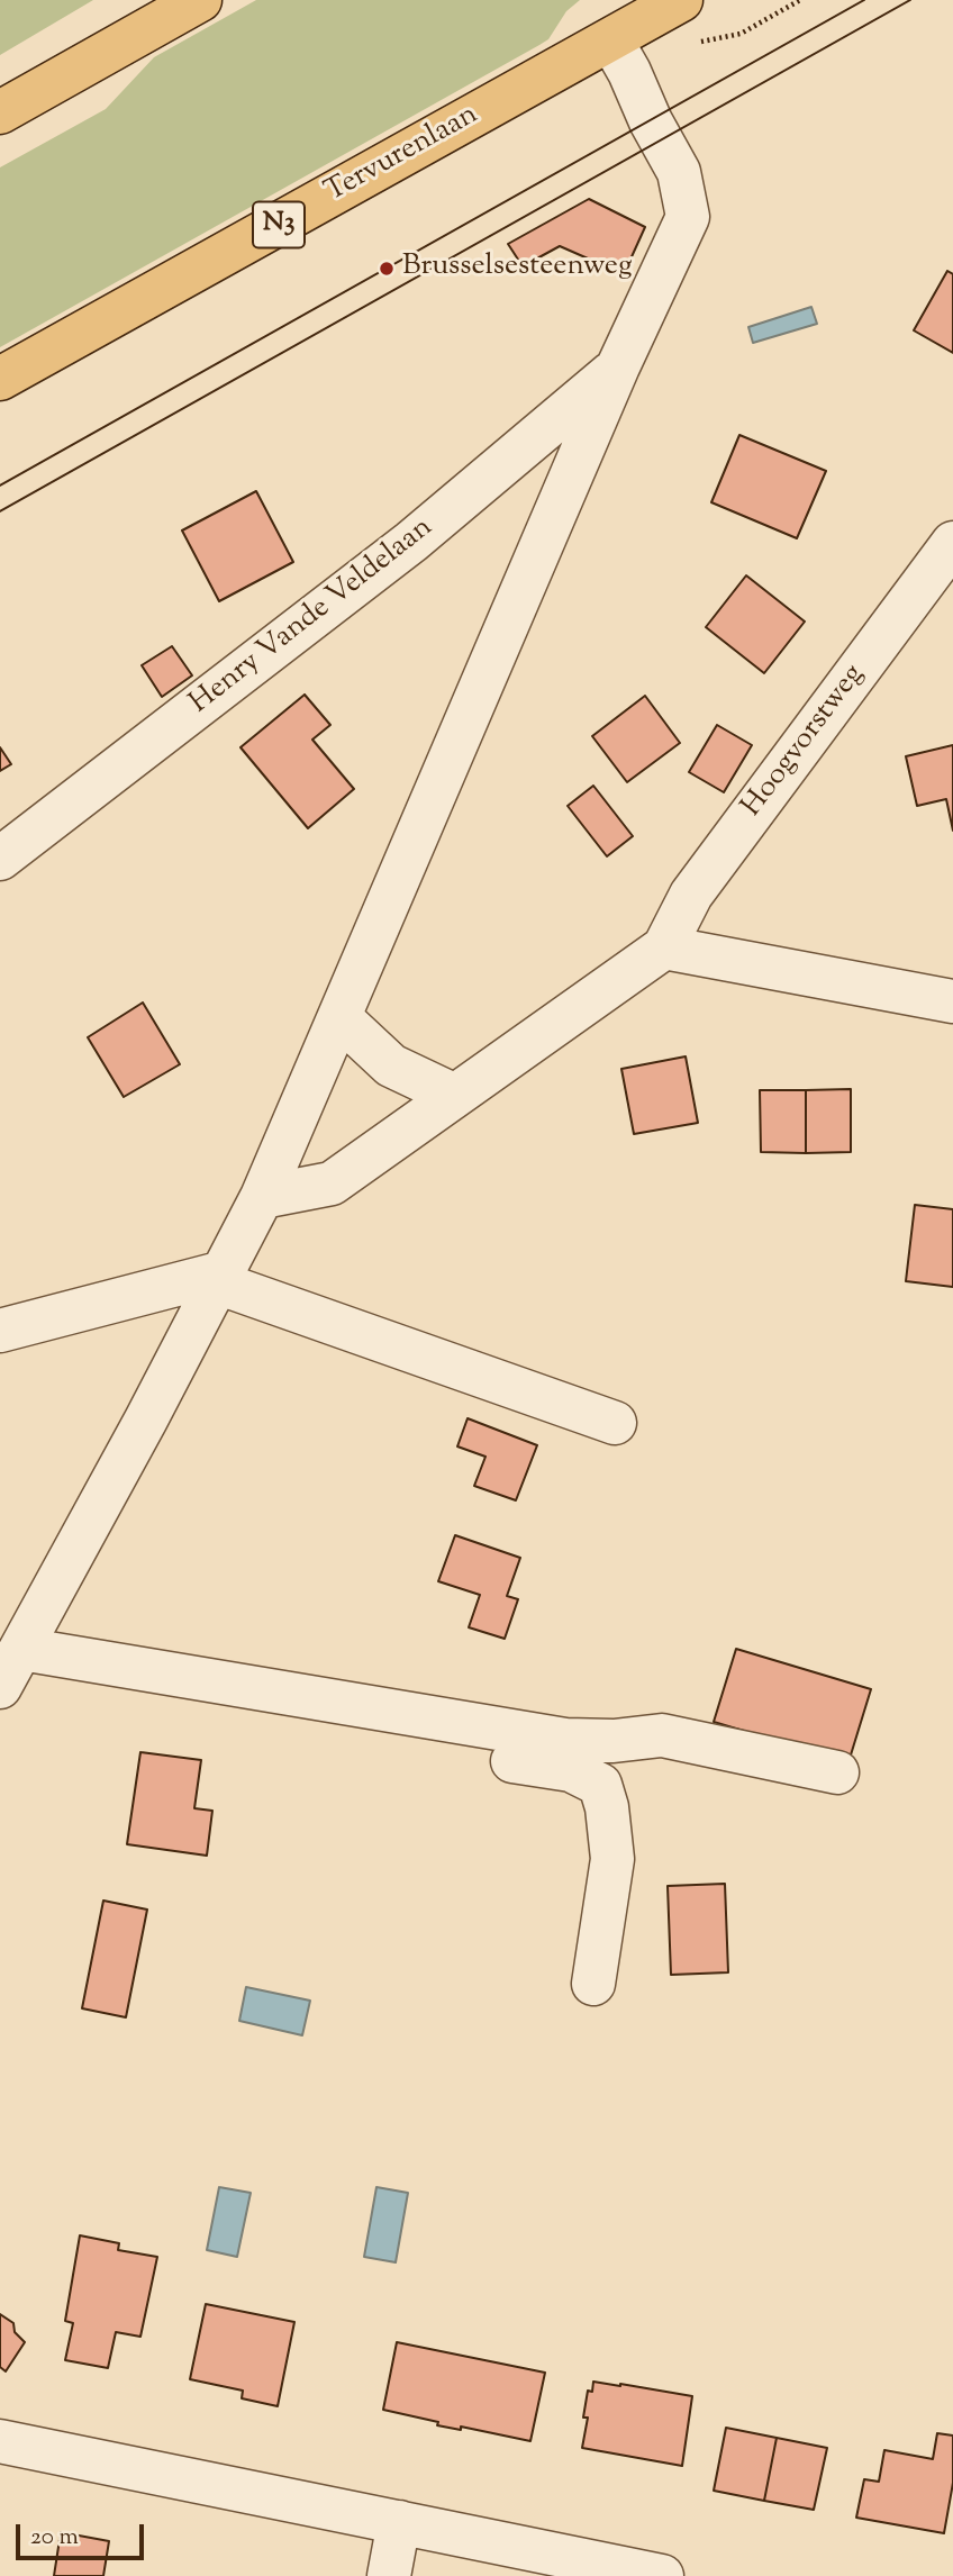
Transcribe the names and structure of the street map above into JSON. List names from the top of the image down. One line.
{"streets":{"main road":["Tervurenlaan","N3"],"street":["Henry Vande Veldelaan","Hoogvorstweg"]},"places":["Brusselsesteenweg"],"scale_bar":"20 m"}
